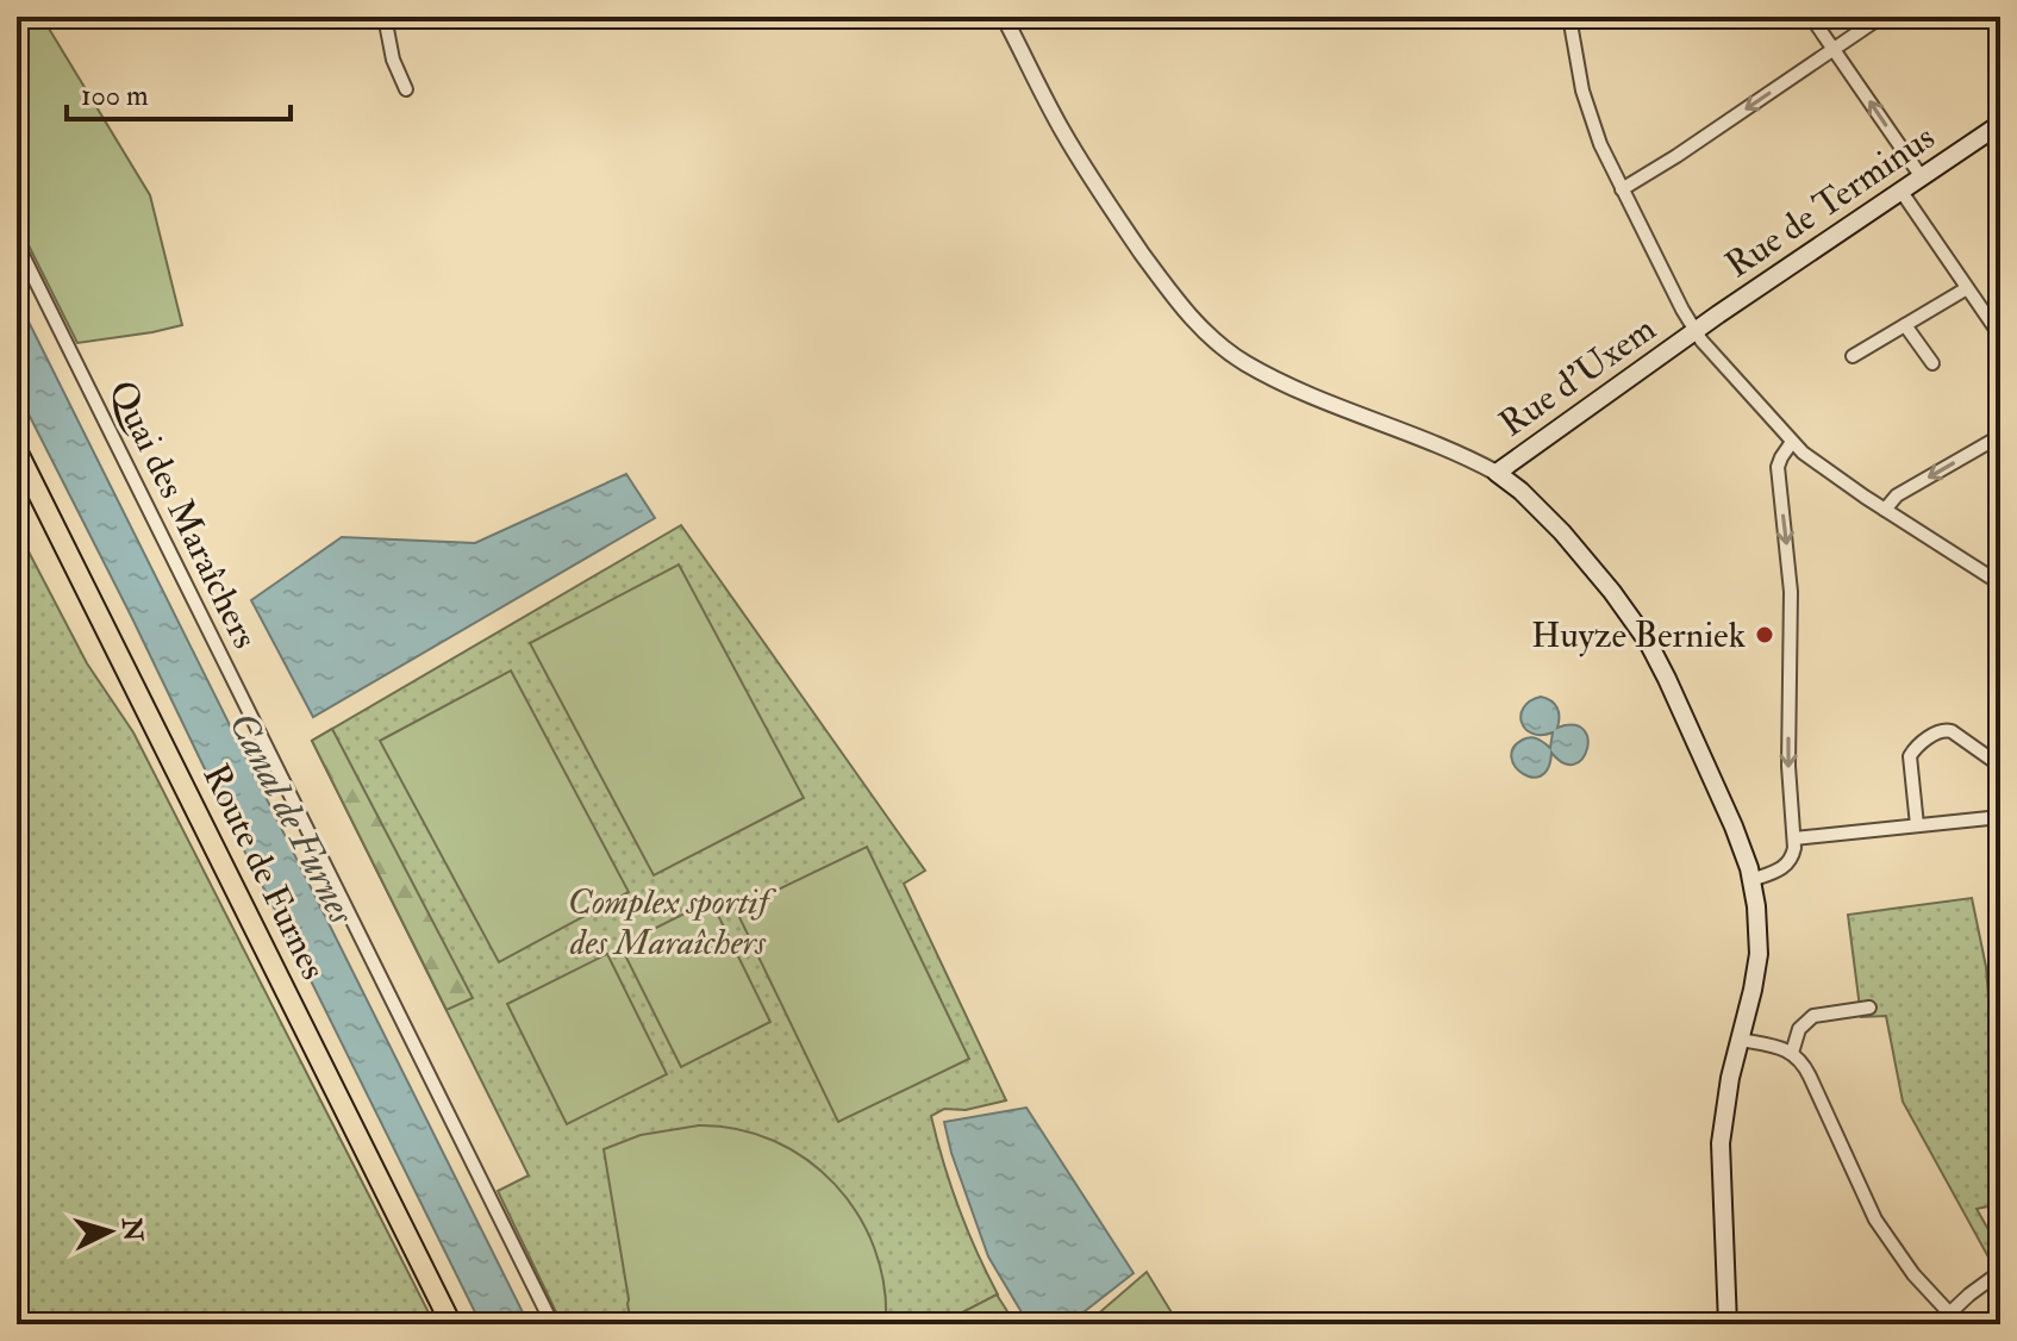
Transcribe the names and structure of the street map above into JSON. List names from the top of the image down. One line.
{"streets":{"main road":["Rue de Terminus","Rue d'Uxem","Route de Furnes"],"street":["Quai des Maraîchers"]},"crossings":[["Rue de Terminus","Rue d'Uxem"]],"water":["Canal de Furnes"],"parks":["Complex sportif des Maraîchers"],"places":["Huyze Berniek"],"scale_bar":"100 m","north":"right"}
